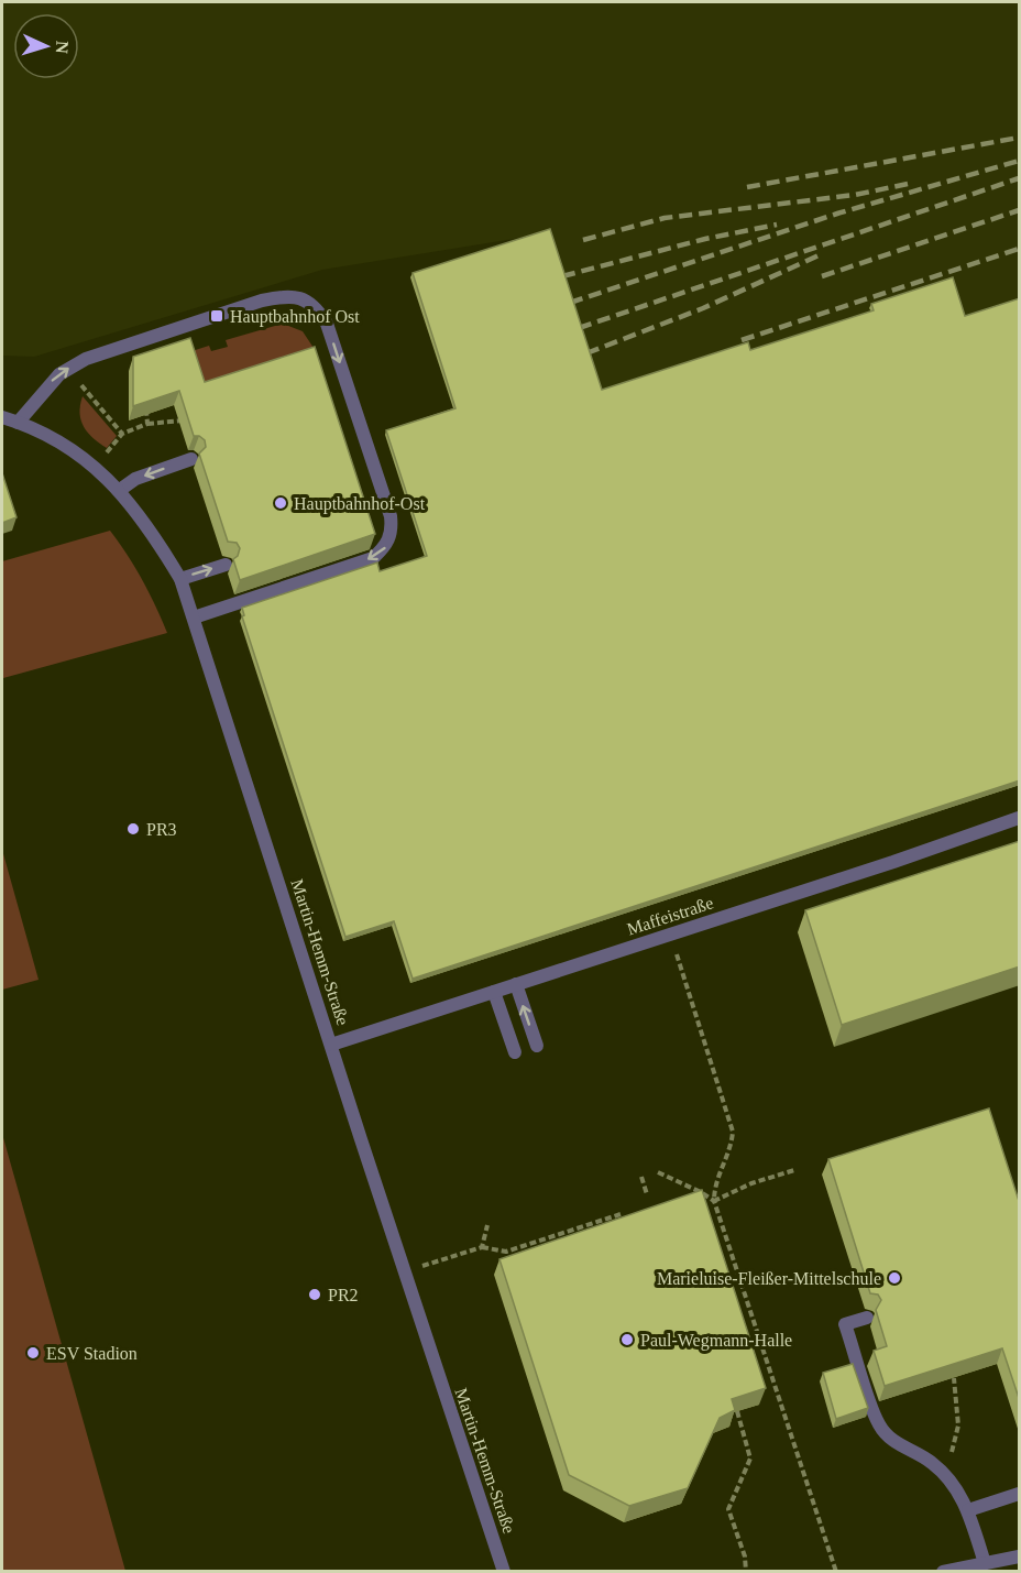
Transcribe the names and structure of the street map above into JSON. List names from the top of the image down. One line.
{"streets":{"street":["Maffeistraße","Martin-Hemm-Straße"]},"crossings":[["Maffeistraße","Martin-Hemm-Straße"]],"places":{"transit":["Hauptbahnhof Ost"],"other":["Hauptbahnhof-Ost","PR3","Marieluise-Fleißer-Mittelschule","PR2","Paul-Wegmann-Halle","ESV Stadion"]},"north":"right"}
